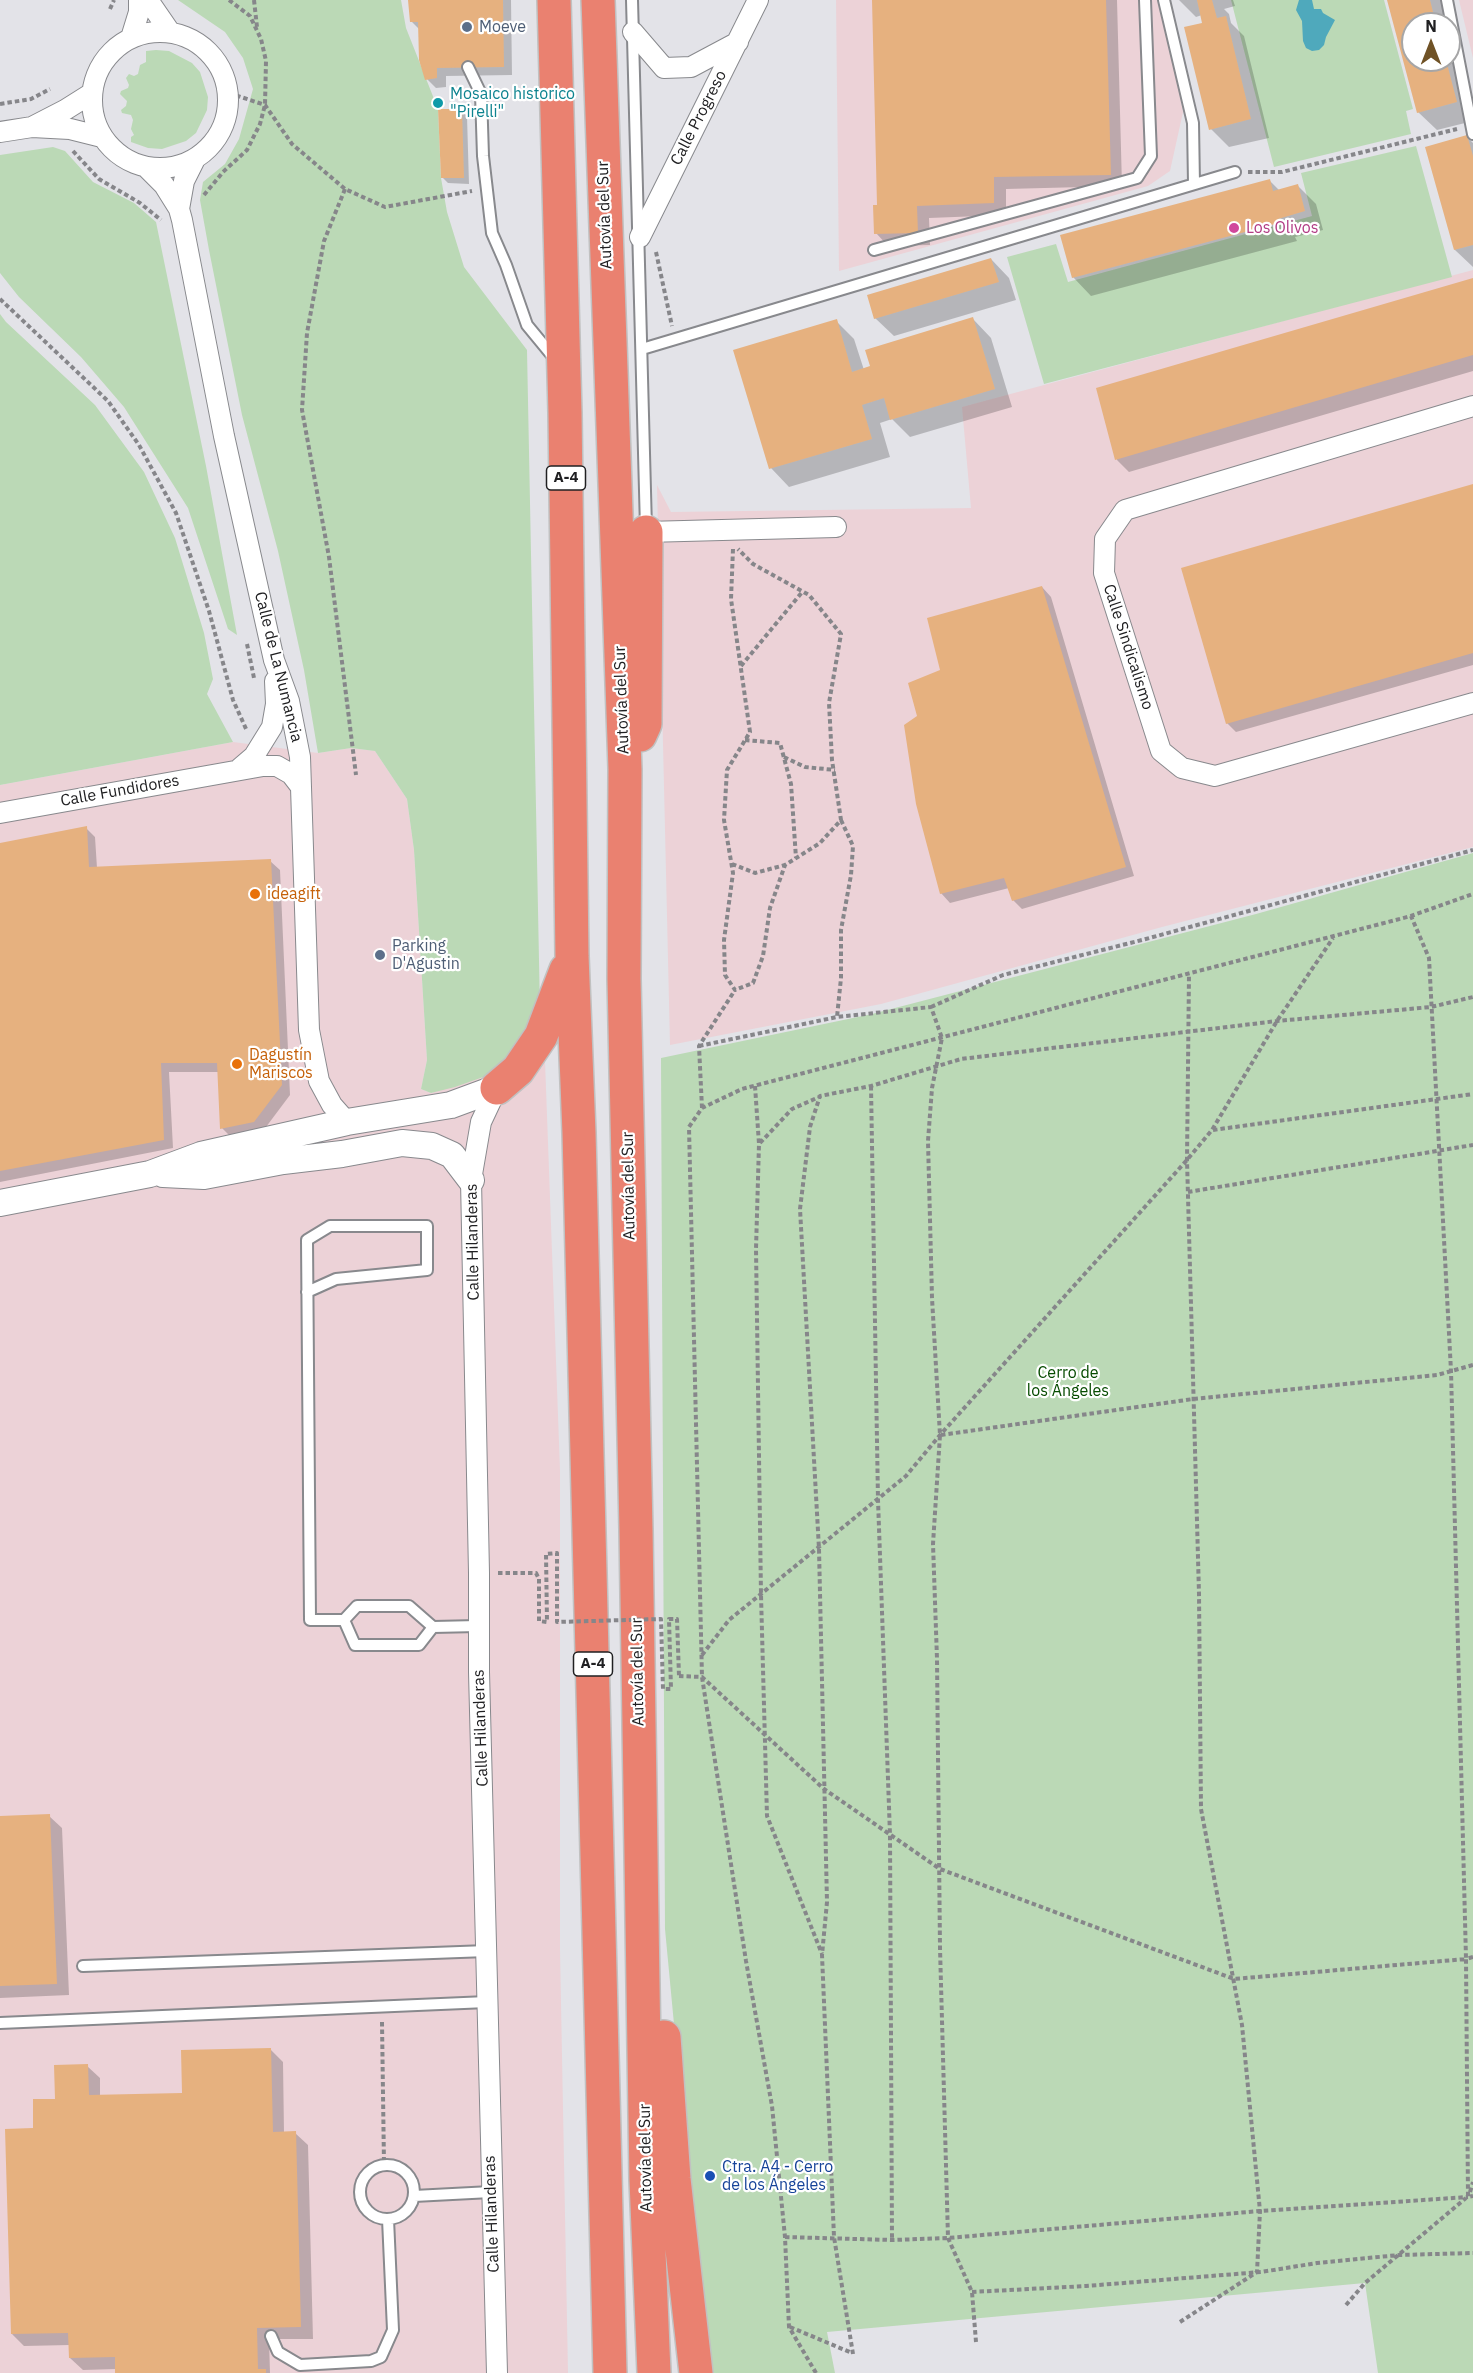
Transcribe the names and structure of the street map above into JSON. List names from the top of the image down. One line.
{"streets":{"highway":["Autovía del Sur","A-4"],"street":["Calle Progreso","Calle Sindicalismo","Calle de La Numancia","Calle Fundidores","Calle Hilanderas"]},"crossings":[["Calle de La Numancia","Calle Fundidores"]],"parks":["Cerro de los Ángeles"],"places":["Moeve","Mosaico historico \"Pirelli\"","Los Olivos","ideagift","Parking D'Agustin","Dagustín Mariscos","Ctra. A4 - Cerro de los Ángeles"],"north":"top"}
